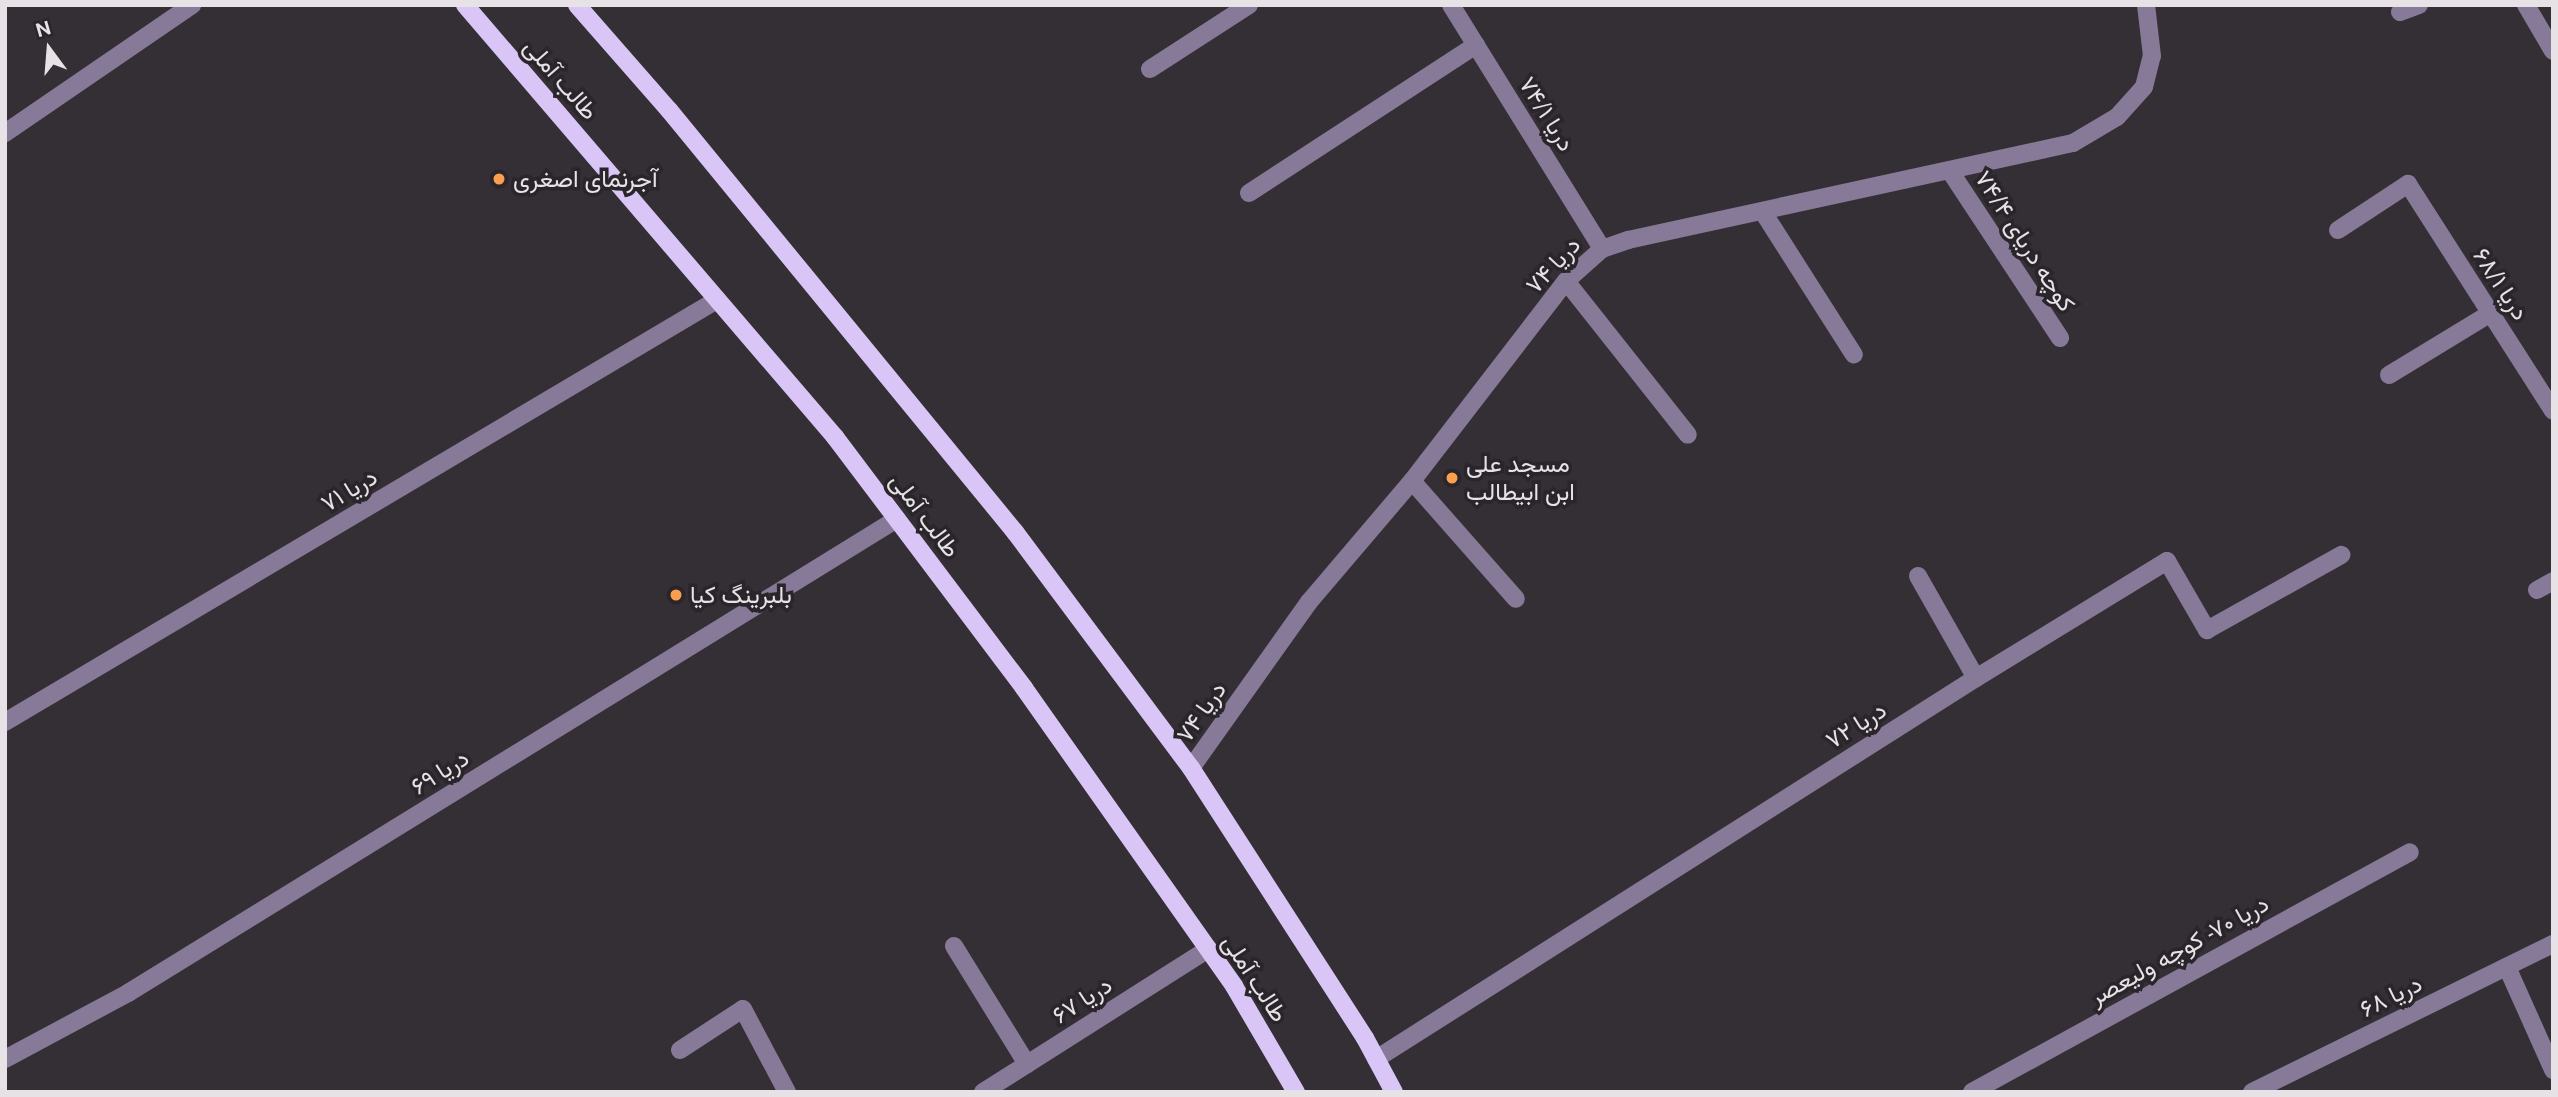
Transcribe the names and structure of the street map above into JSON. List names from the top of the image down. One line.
{"streets":{"main road":["طالب آملی"],"street":["دریا ۷۴/۱","کوچه دریای ۷۴/۴","دریا ۷۴","دریا ۶۸/۱","دریا ۷۱","دریا ۷۲","دریا ۶۹","دریا ۷۰- کوچه ولیعصر","دریا ۶۸","دریا ۶۷"]},"crossings":[["طالب آملی","دریا ۷۱"],["طالب آملی","دریا ۶۹"],["طالب آملی","دریا ۶۷"],["دریا ۷۴/۱","دریا ۷۴"],["کوچه دریای ۷۴/۴","دریا ۷۴"]],"places":["آجرنمای اصغری","مسجد علی ابن ابیطالب","بلبرینگ کیا"],"north":"top"}
